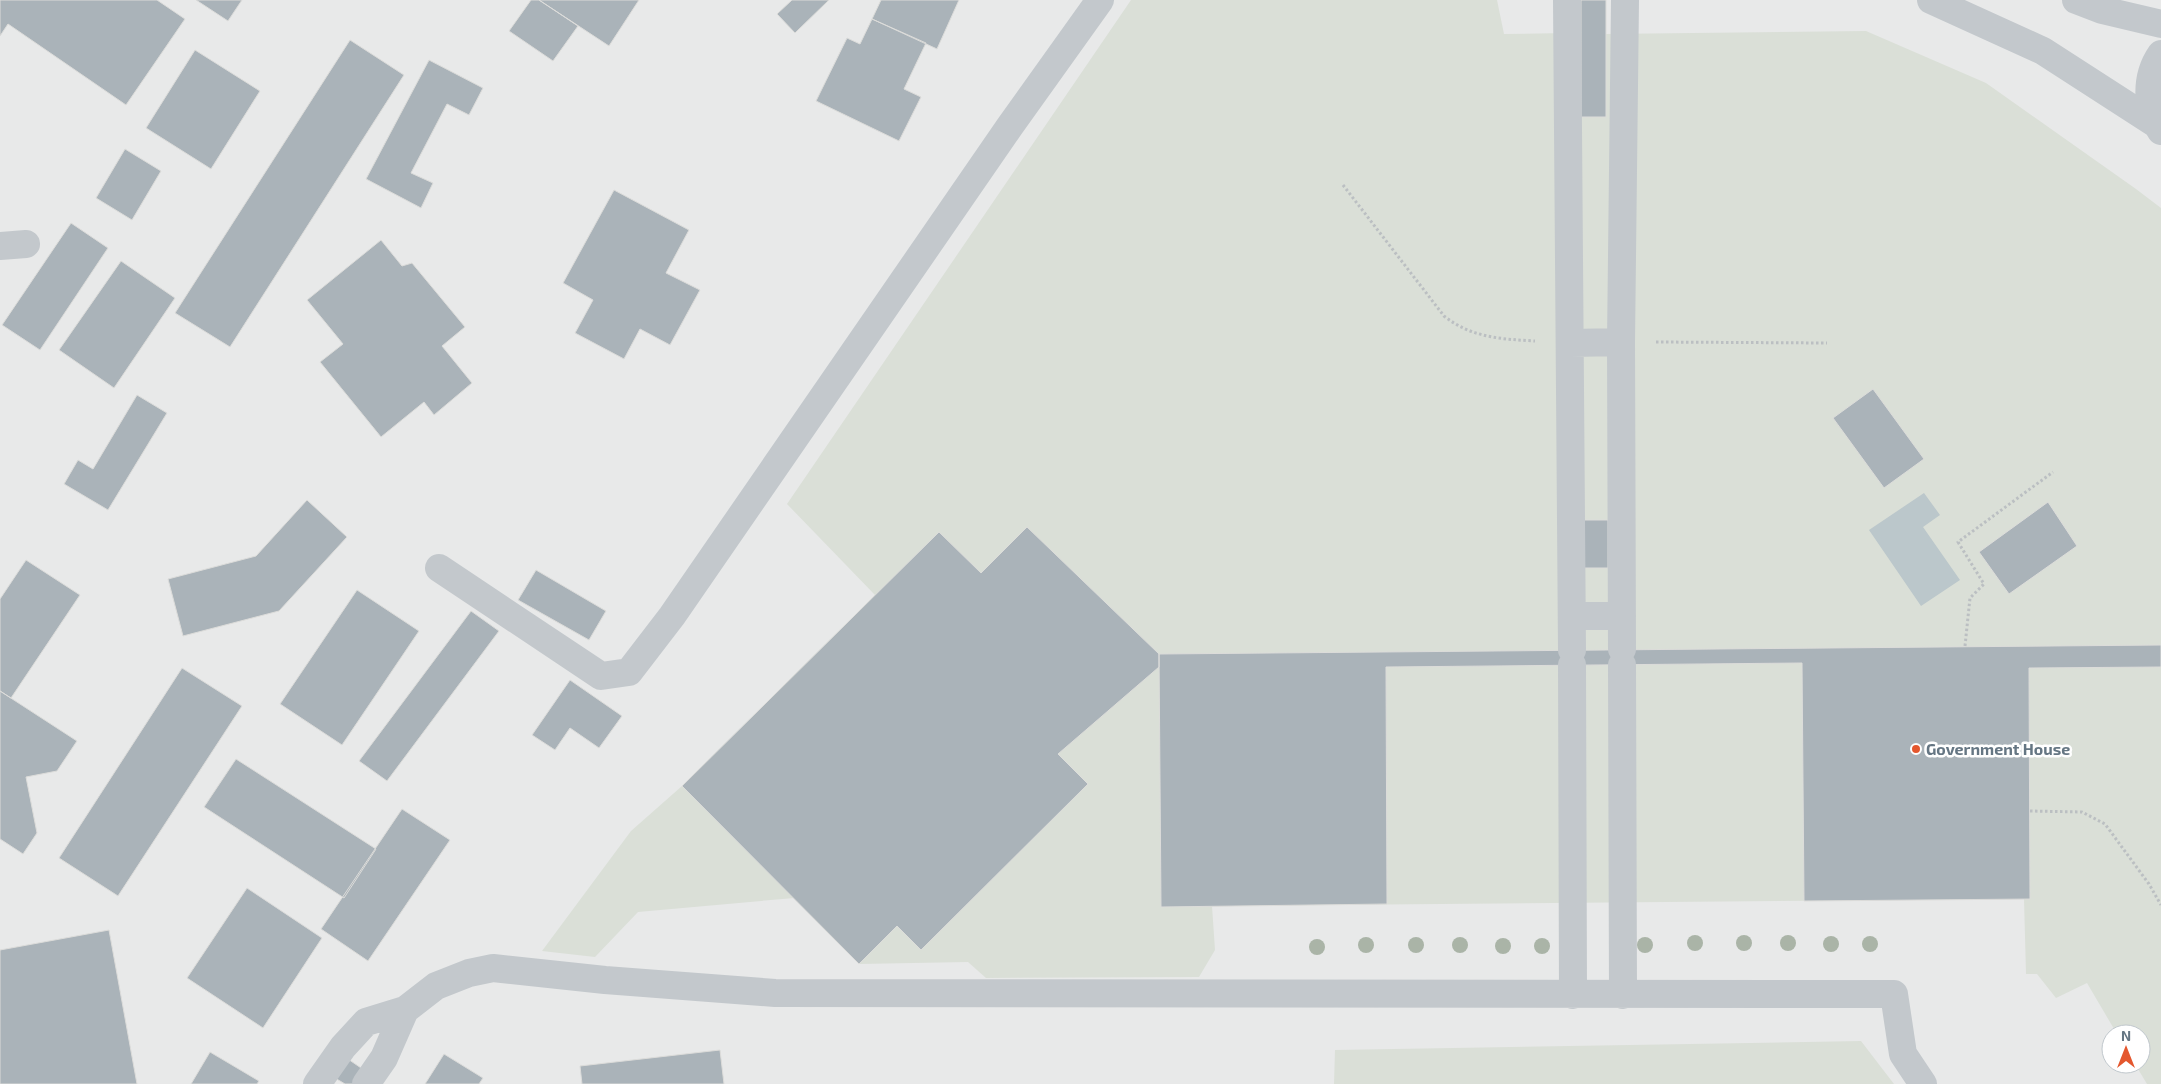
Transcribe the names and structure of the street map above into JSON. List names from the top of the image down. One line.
{"places":["Government House"],"north":"top"}
